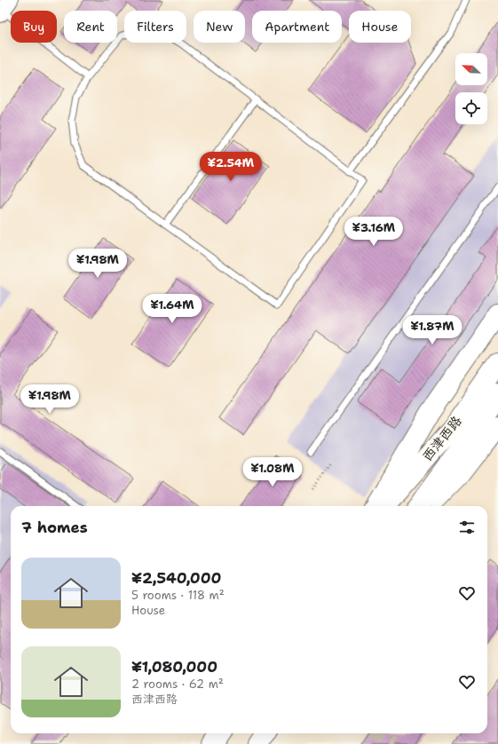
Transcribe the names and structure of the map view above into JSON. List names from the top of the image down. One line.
{"streets":{"main road":["西津西路"]},"north":"top left","page":{"chip":["Buy","Rent","Filters","New","Apartment","House"],"price":["¥2.54M","¥3.16M","¥1.98M","¥1.64M","¥1.87M","¥1.98M","¥1.08M"],"heading":"7 homes","list":[{"name":"¥2,540,000","note":"5 rooms · 118 m² · House"},{"name":"¥1,080,000","note":"2 rooms · 62 m² · 西津西路"}]}}
